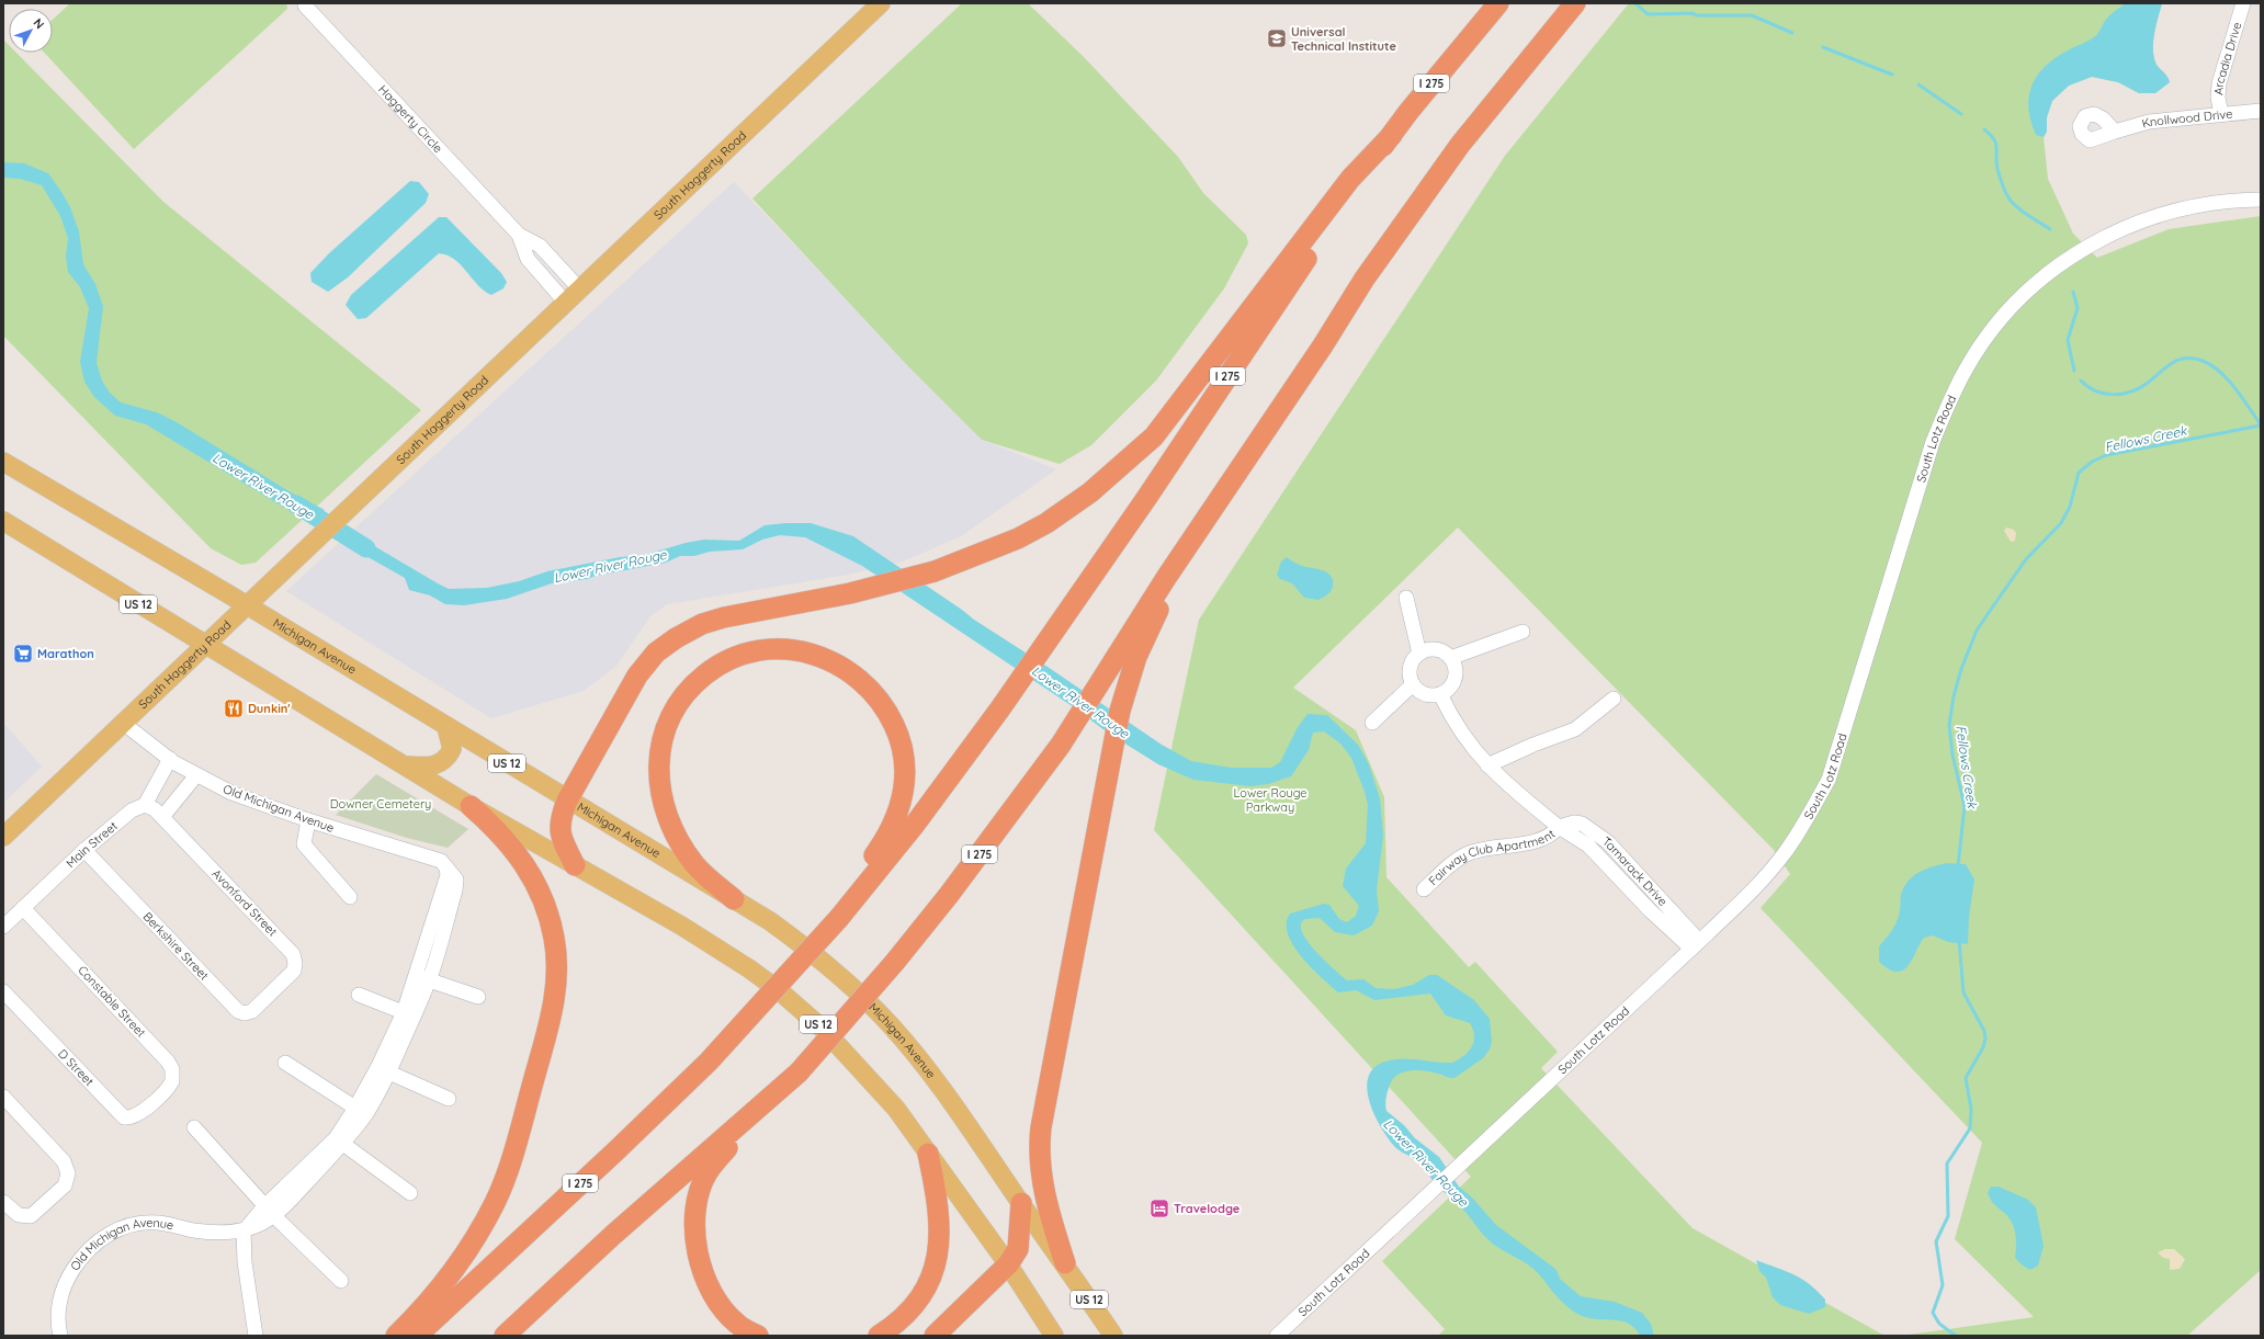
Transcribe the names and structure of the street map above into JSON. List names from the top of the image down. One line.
{"streets":{"highway":["I 275"],"main road":["South Haggerty Road","US 12","Michigan Avenue"],"street":["Arcadia Drive","Haggerty Circle","Knollwood Drive","South Lotz Road","Old Michigan Avenue","Main Street","Fairway Club Apartment","Tamarack Drive","Avonford Street","Berkshire Street","Constable Street","D Street"]},"crossings":[["Arcadia Drive","Knollwood Drive"],["Haggerty Circle","South Haggerty Road"],["South Haggerty Road","US 12"],["South Haggerty Road","Michigan Avenue"],["South Haggerty Road","Old Michigan Avenue"],["South Lotz Road","Tamarack Drive"],["Main Street","Avonford Street"],["Main Street","Berkshire Street"],["Main Street","Constable Street"],["Fairway Club Apartment","Tamarack Drive"],["Avonford Street","Berkshire Street"],["Constable Street","D Street"]],"water":["Fellows Creek","Lower River Rouge"],"parks":["Lower Rouge Parkway","Downer Cemetery"],"places":{"school or university":["Universal Technical Institute"],"supermarket":["Marathon"],"restaurant":["Dunkin'"],"hotel":["Travelodge"]},"north":"top right"}
